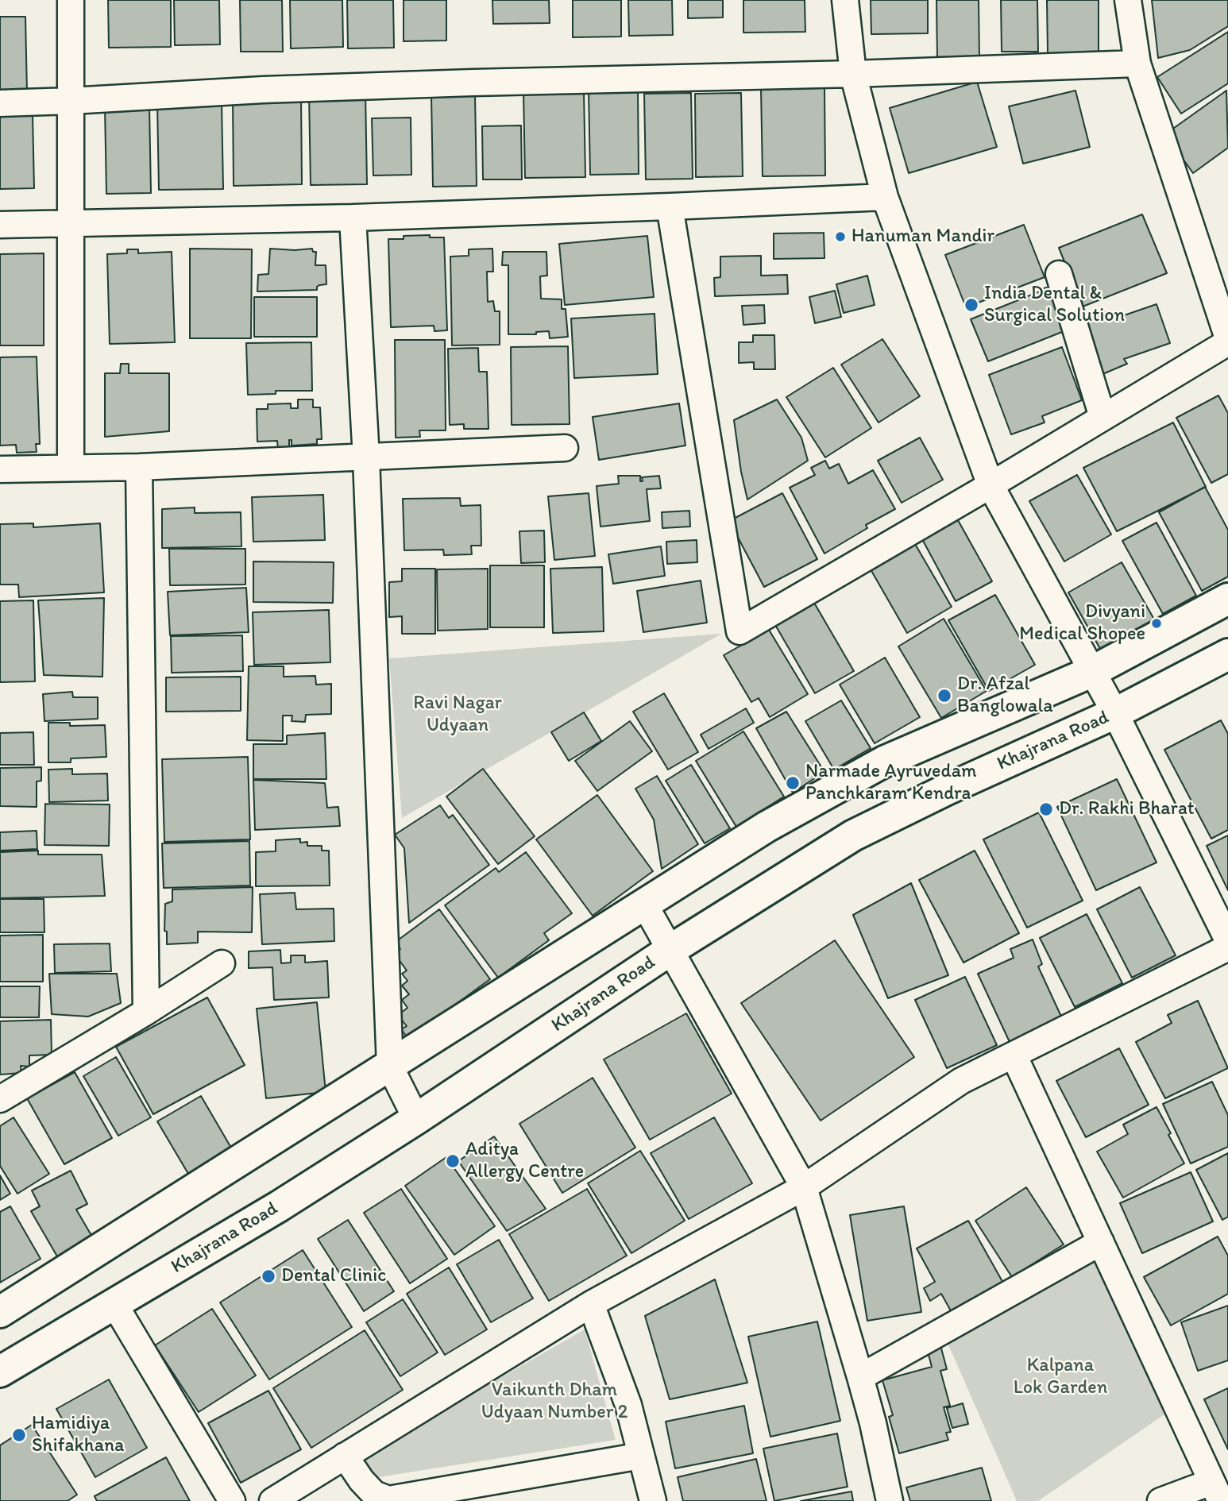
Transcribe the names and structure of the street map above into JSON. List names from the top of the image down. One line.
{"streets":{"main road":["Khajrana Road"]},"parks":["Ravi Nagar Udyaan","Kalpana Lok Garden","Vaikunth Dham Udyaan Number 2"],"places":["Hanuman Mandir","India Dental & Surgical Solution","Divyani Medical Shopee","Dr. Afzal Banglowala","Narmade Ayruvedam Panchkaram Kendra","Dr. Rakhi Bharat","Aditya Allergy Centre","Dental Clinic","Hamidiya Shifakhana"]}
